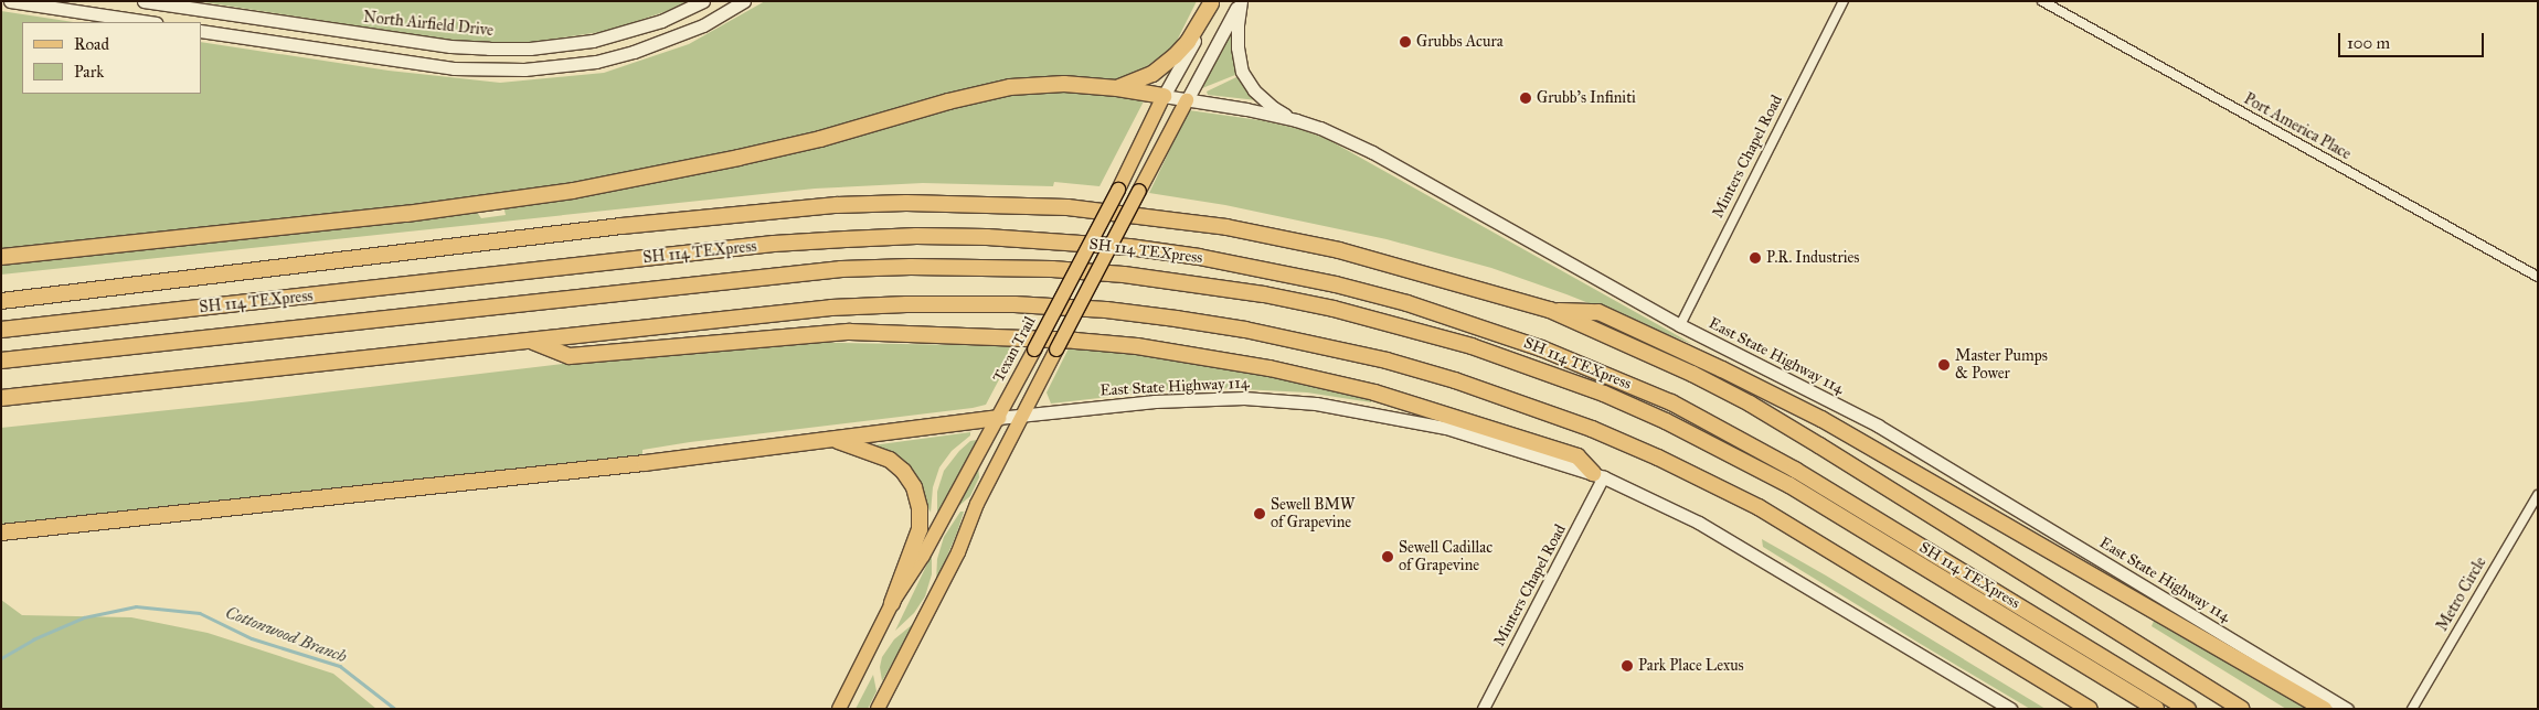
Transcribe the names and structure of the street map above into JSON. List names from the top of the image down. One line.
{"streets":{"highway":["SH 114 TEXpress"],"main road":["North Airfield Drive","Texan Trail","East State Highway 114"],"street":["Port America Place","Minters Chapel Road","Metro Circle"]},"crossings":[["Minters Chapel Road","East State Highway 114"],["Texan Trail","East State Highway 114"]],"water":["Cottonwood Branch"],"places":["Grubbs Acura","Grubb's Infiniti","P.R. Industries","Master Pumps & Power","Sewell BMW of Grapevine","Sewell Cadillac of Grapevine","Park Place Lexus"],"legend":["Road","Park"],"scale_bar":"100 m"}
